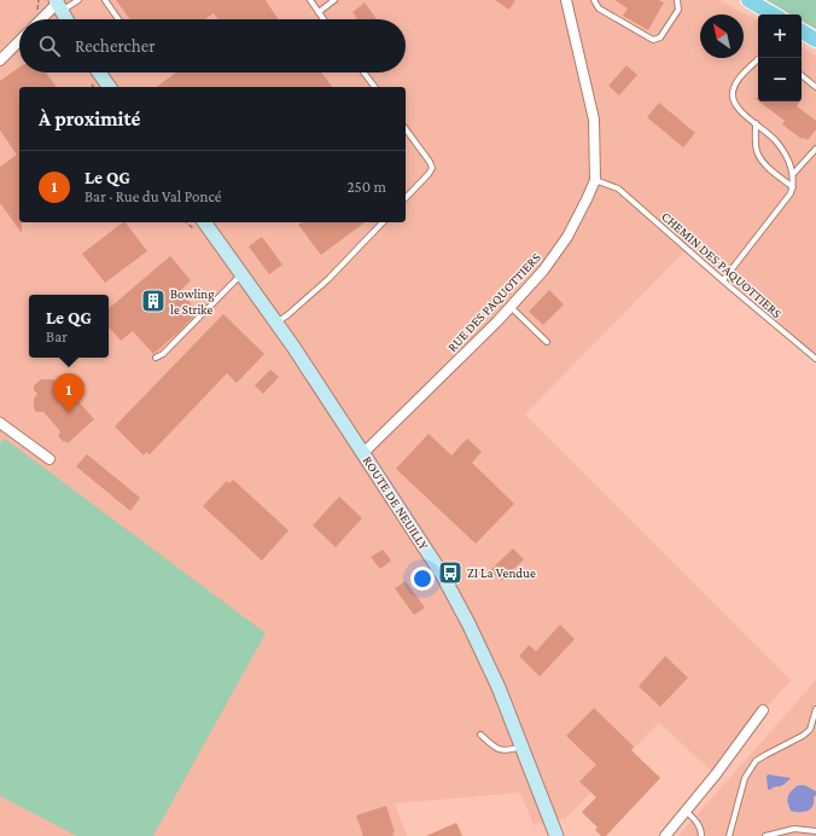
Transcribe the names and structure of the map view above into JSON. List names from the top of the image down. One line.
{"streets":{"main road":["ROUTE DE NEUILLY"],"street":["RUE DES PAQUOTTIERS"],"lane":["CHEMIN DES PAQUOTTIERS"]},"crossings":[["CHEMIN DES PAQUOTTIERS","RUE DES PAQUOTTIERS"],["RUE DES PAQUOTTIERS","ROUTE DE NEUILLY"]],"places":{"building":["Bowling le Strike"],"bus stop":["ZI La Vendue"]},"north":"top left","page":{"map_buttons":["+","−"],"search":"Rechercher","heading":"À proximité","list":[{"mark":"1","name":"Le QG","note":"Bar · Rue du Val Poncé","value":"250 m"}],"popup":["Le QG","Bar"],"pins":"1"}}
